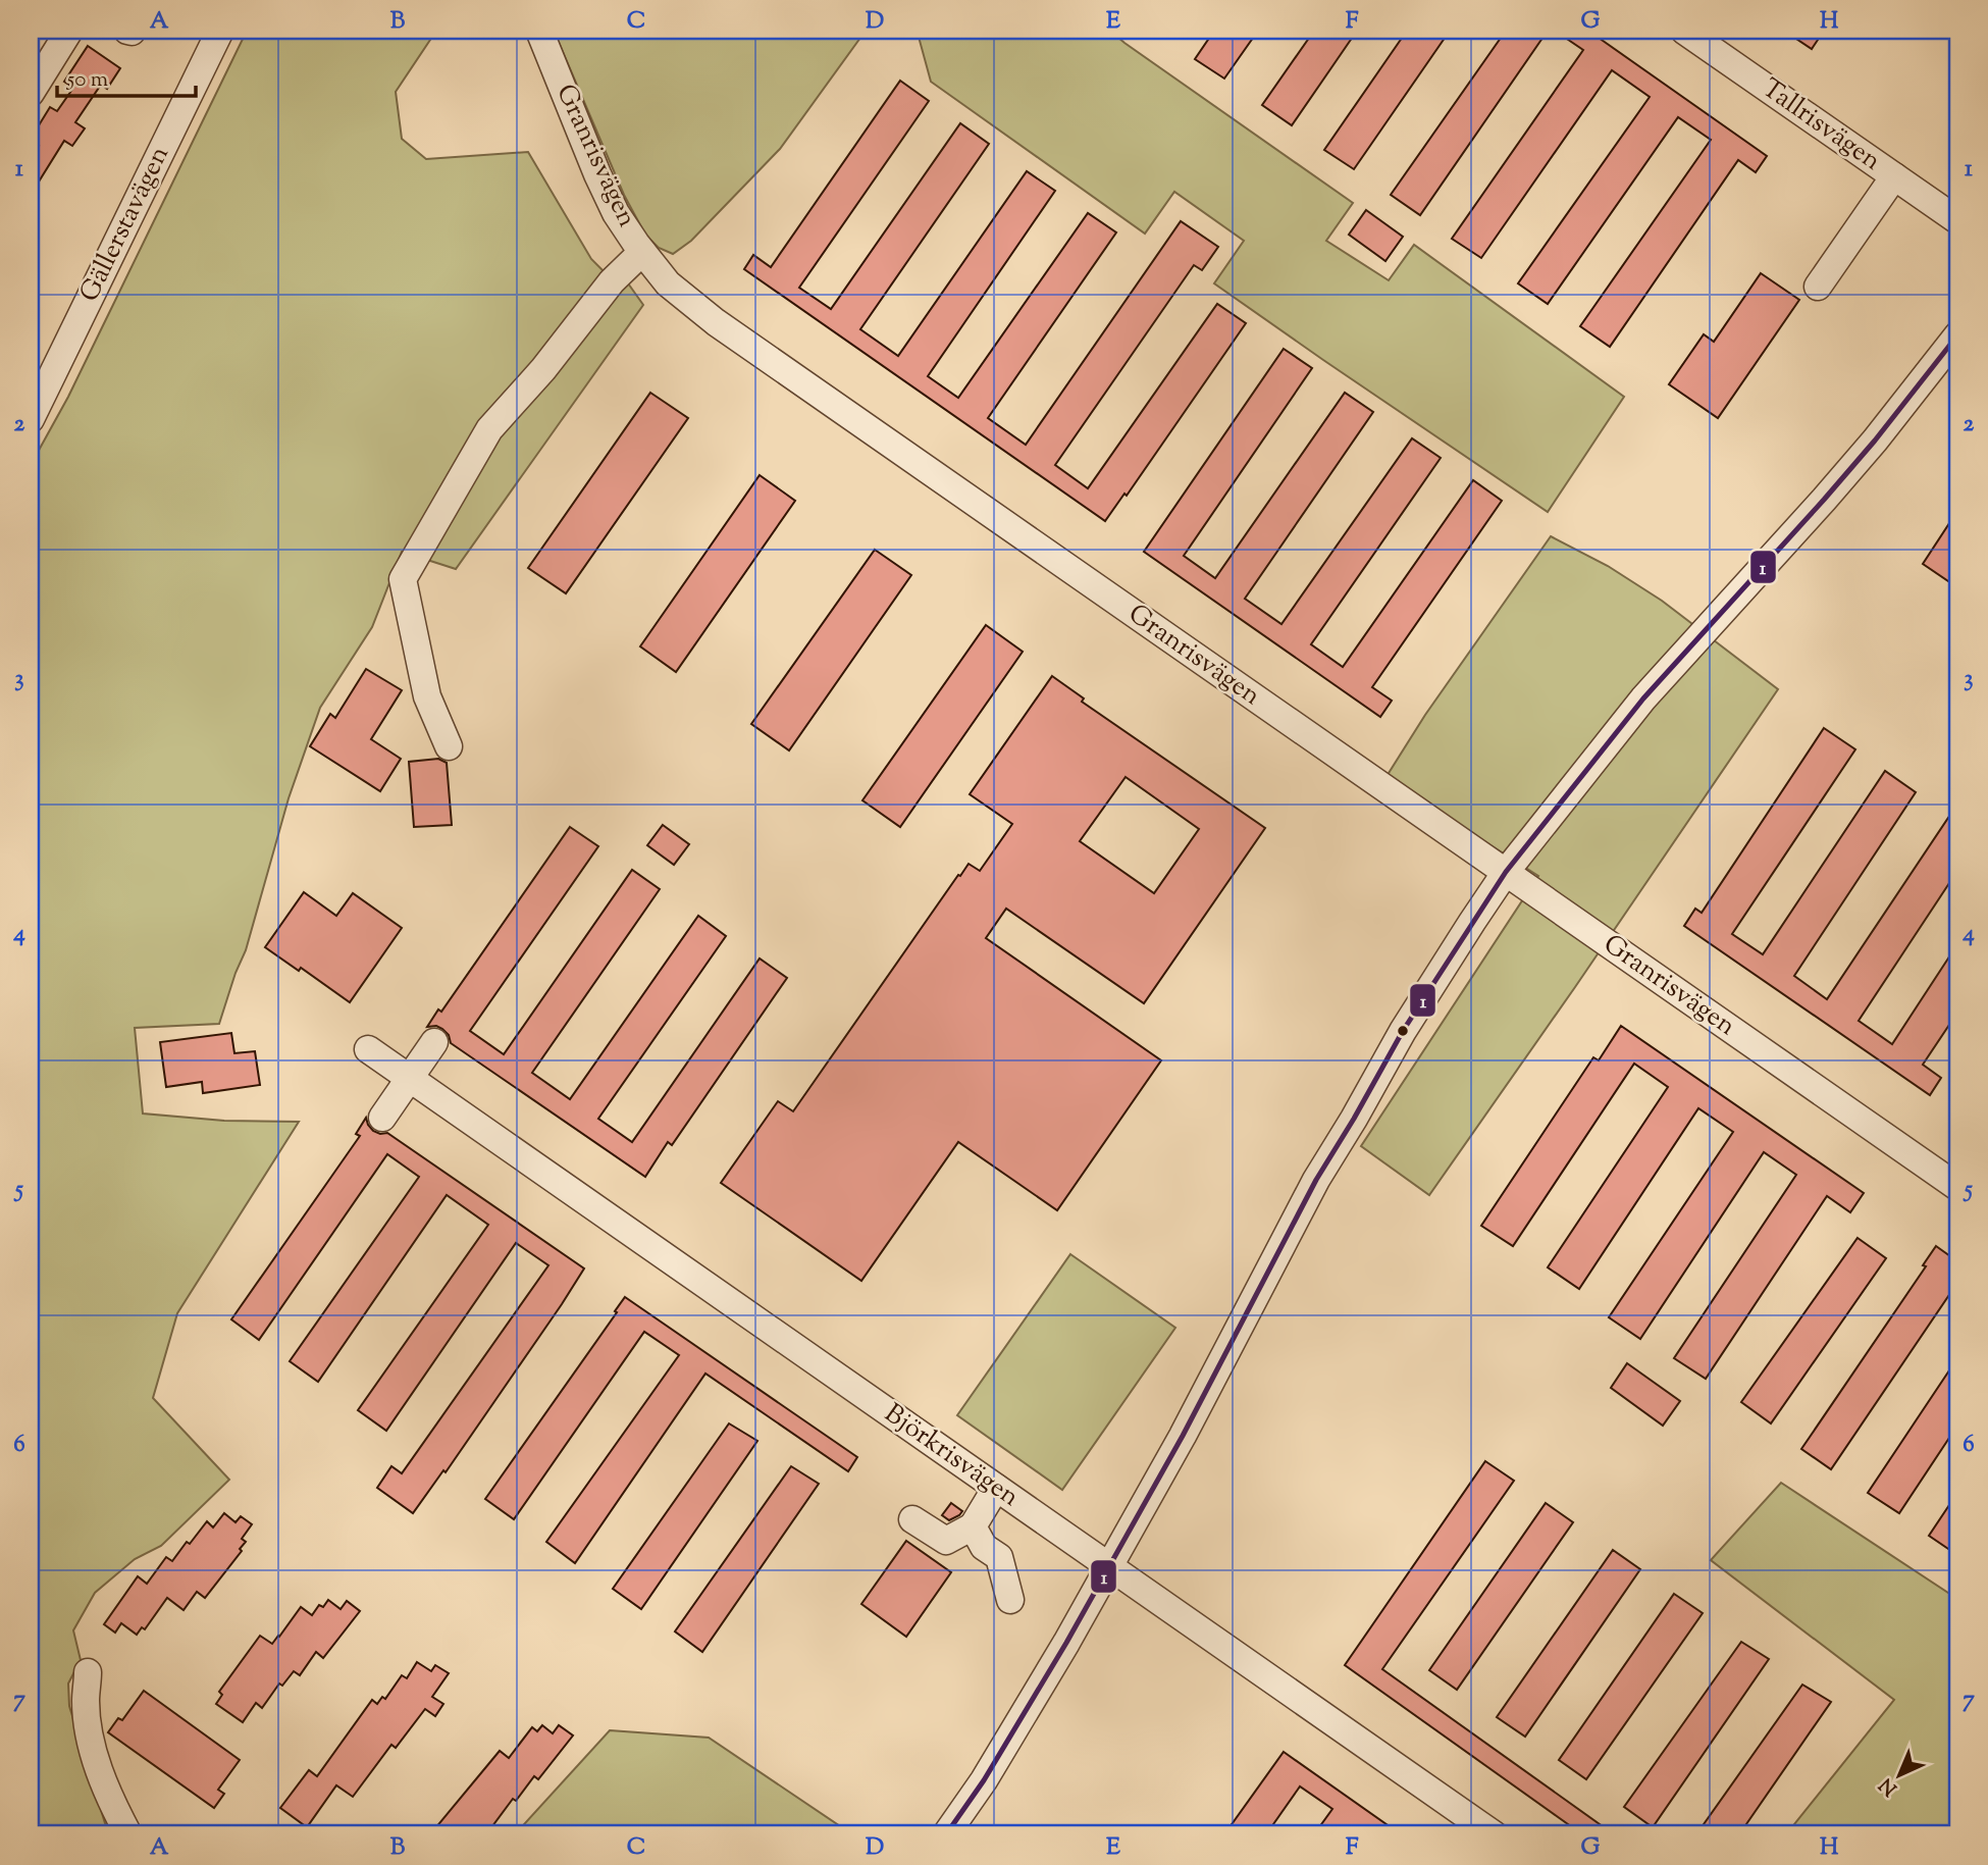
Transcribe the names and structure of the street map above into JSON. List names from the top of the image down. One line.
{"streets":{"street":["Tallrisvägen","Granrisvägen","Gällerstavägen","Björkrisvägen"]},"lines":["transit line 1"],"scale_bar":"50 m","north":"bottom left","grid":{"columns":["A","B","C","D","E","F","G","H"],"rows":["1","2","3","4","5","6","7"]}}
